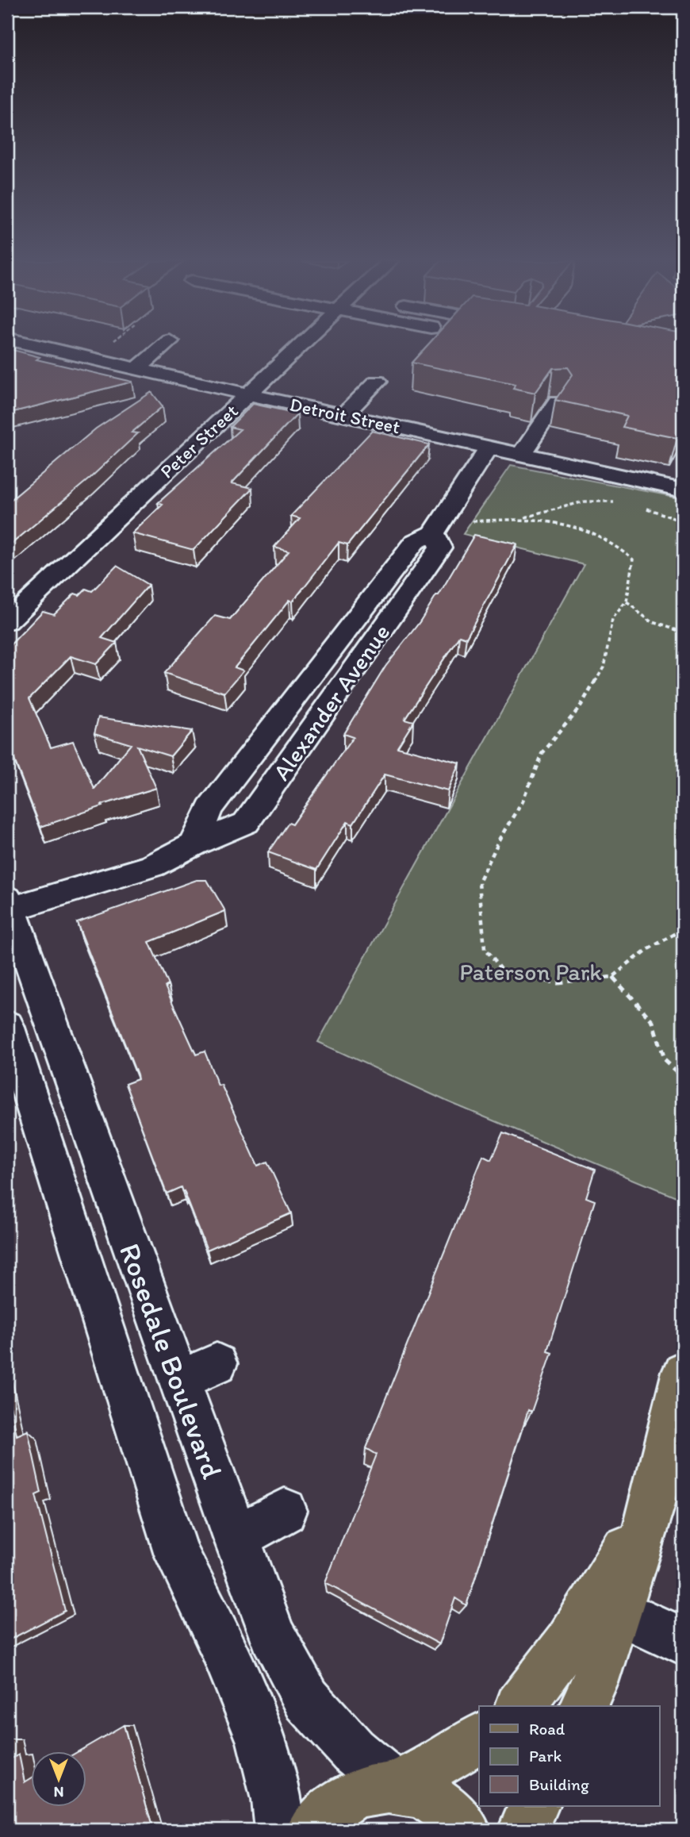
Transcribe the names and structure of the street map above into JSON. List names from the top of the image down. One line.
{"streets":{"street":["Detroit Street","Peter Street","Alexander Avenue","Rosedale Boulevard"]},"crossings":[["Detroit Street","Peter Street"],["Detroit Street","Alexander Avenue"],["Alexander Avenue","Rosedale Boulevard"]],"parks":["Paterson Park"],"legend":["Road","Park","Building"],"north":"bottom"}
